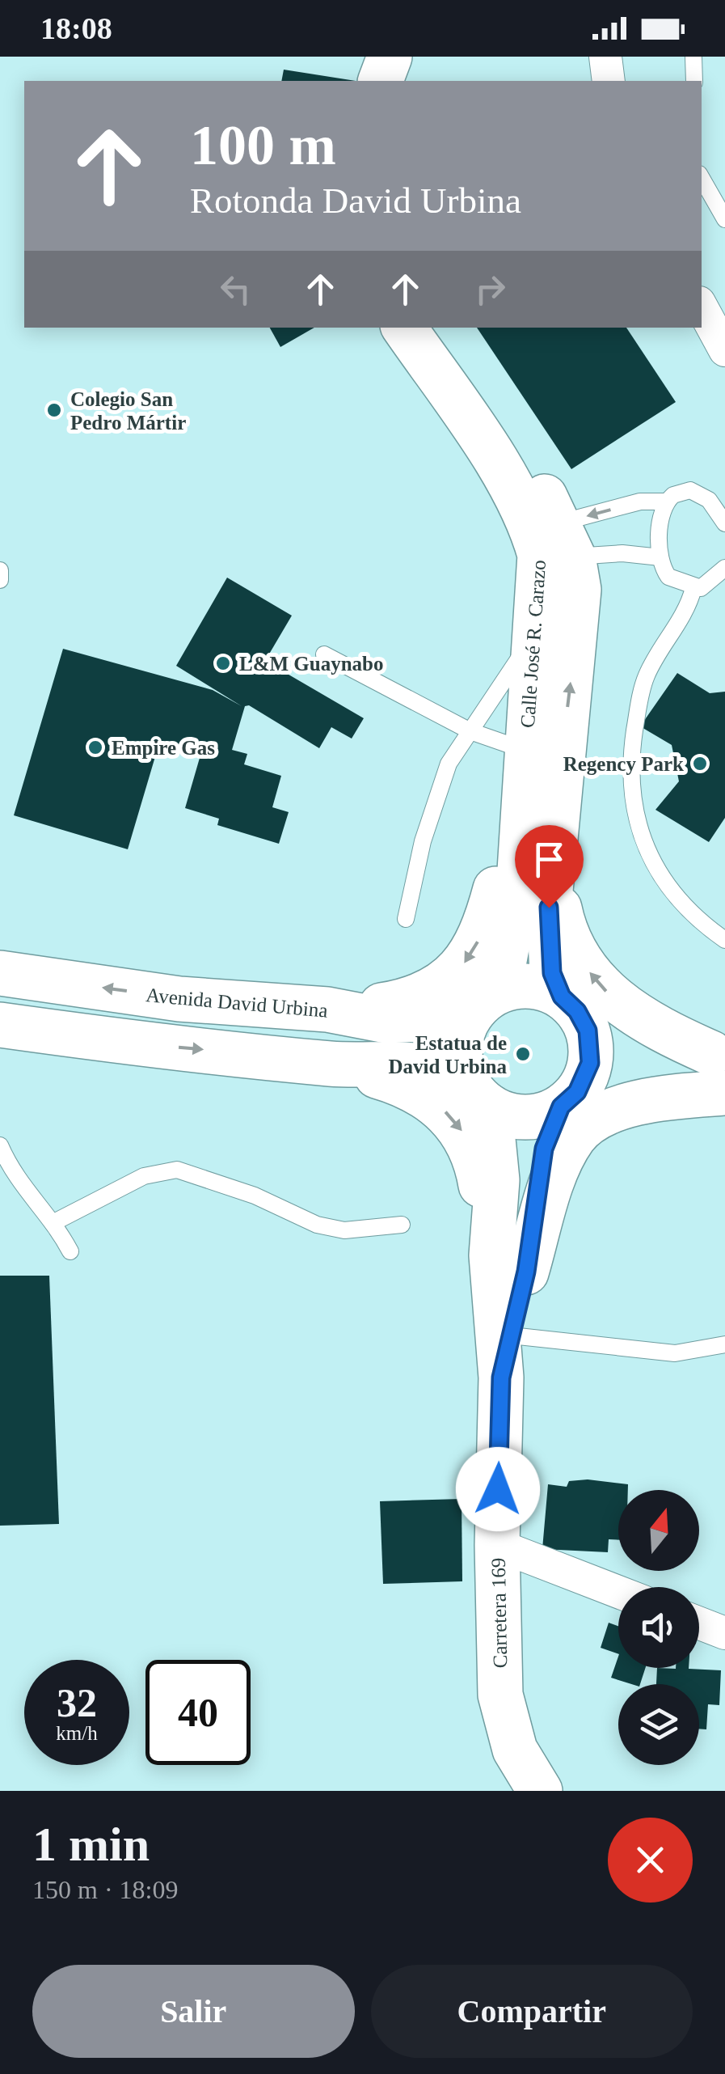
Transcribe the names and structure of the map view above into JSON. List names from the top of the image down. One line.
{"streets":{"street":["Calle José R. Carazo","Avenida David Urbina","Carretera 169"]},"crossings":[["Calle José R. Carazo","Avenida David Urbina"],["Calle José R. Carazo","Carretera 169"],["Avenida David Urbina","Carretera 169"]],"places":["Colegio San Pedro Mártir","L&M Guaynabo","Empire Gas","Regency Park","Estatua de David Urbina"],"north":"top","page":{"status":"18:08","turn":["100 m","Rotonda David Urbina"],"speed":"32 km/h","limit":"40","heading":["1 min","150 m · 18:09"],"buttons":["Salir","Compartir"]}}
